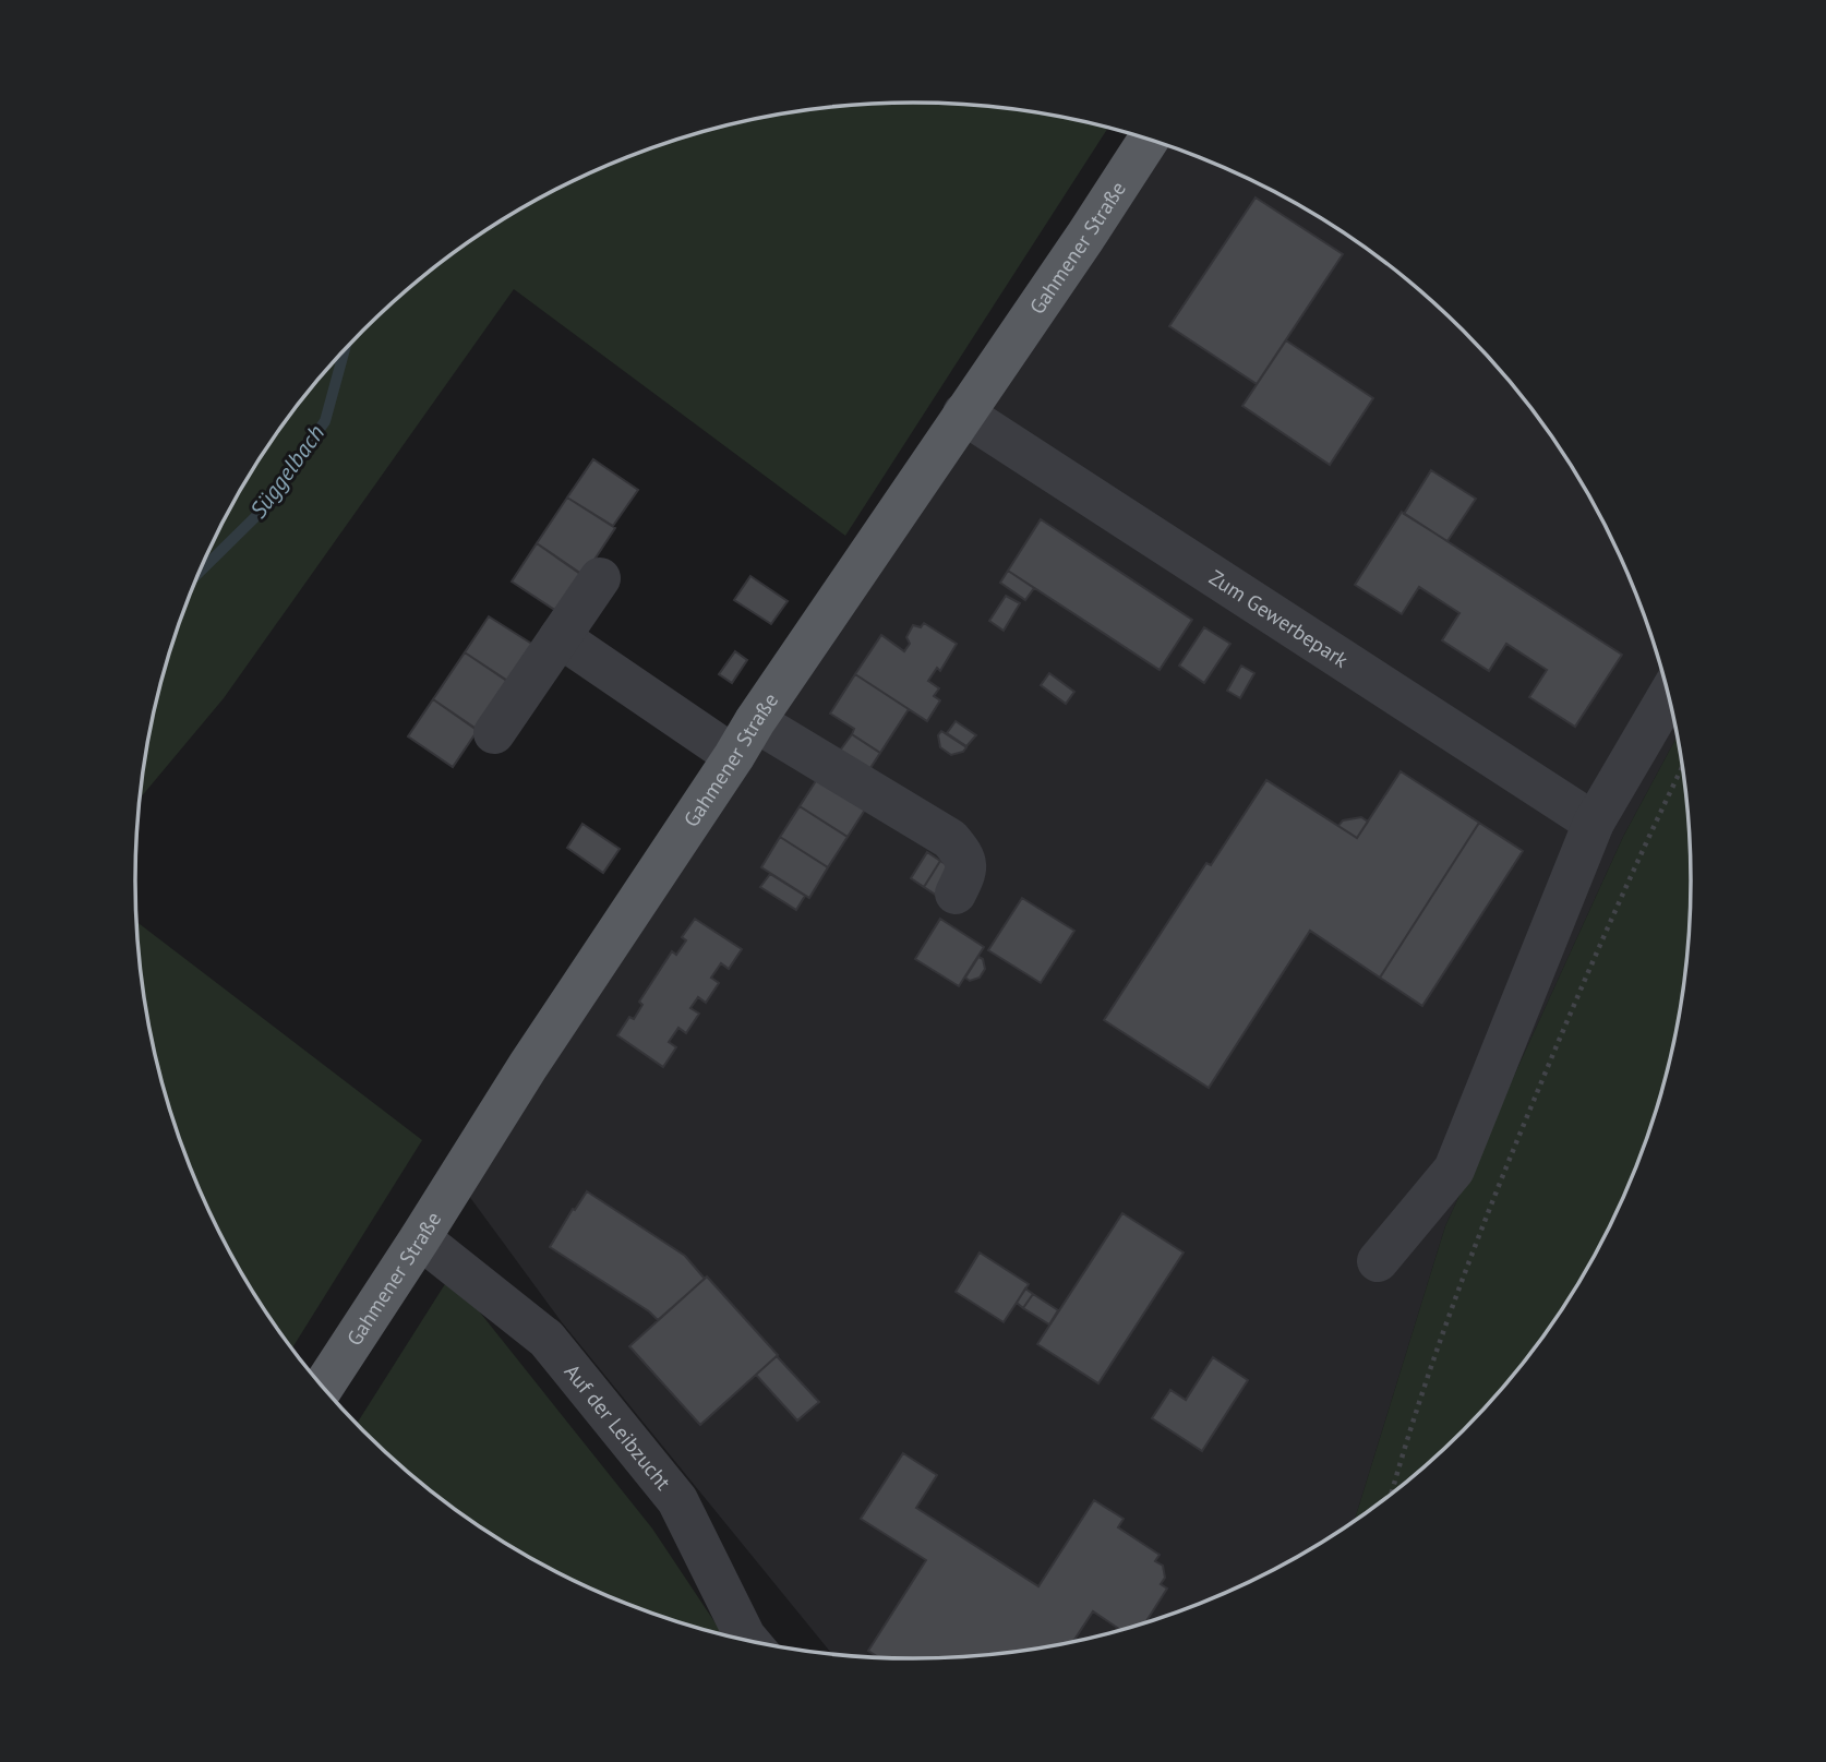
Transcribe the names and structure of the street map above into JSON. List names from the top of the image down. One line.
{"streets":{"main road":["Gahmener Straße"],"street":["Zum Gewerbepark","Auf der Leibzucht"]},"crossings":[["Gahmener Straße","Zum Gewerbepark"],["Gahmener Straße","Auf der Leibzucht"]],"water":["Süggelbach"]}
